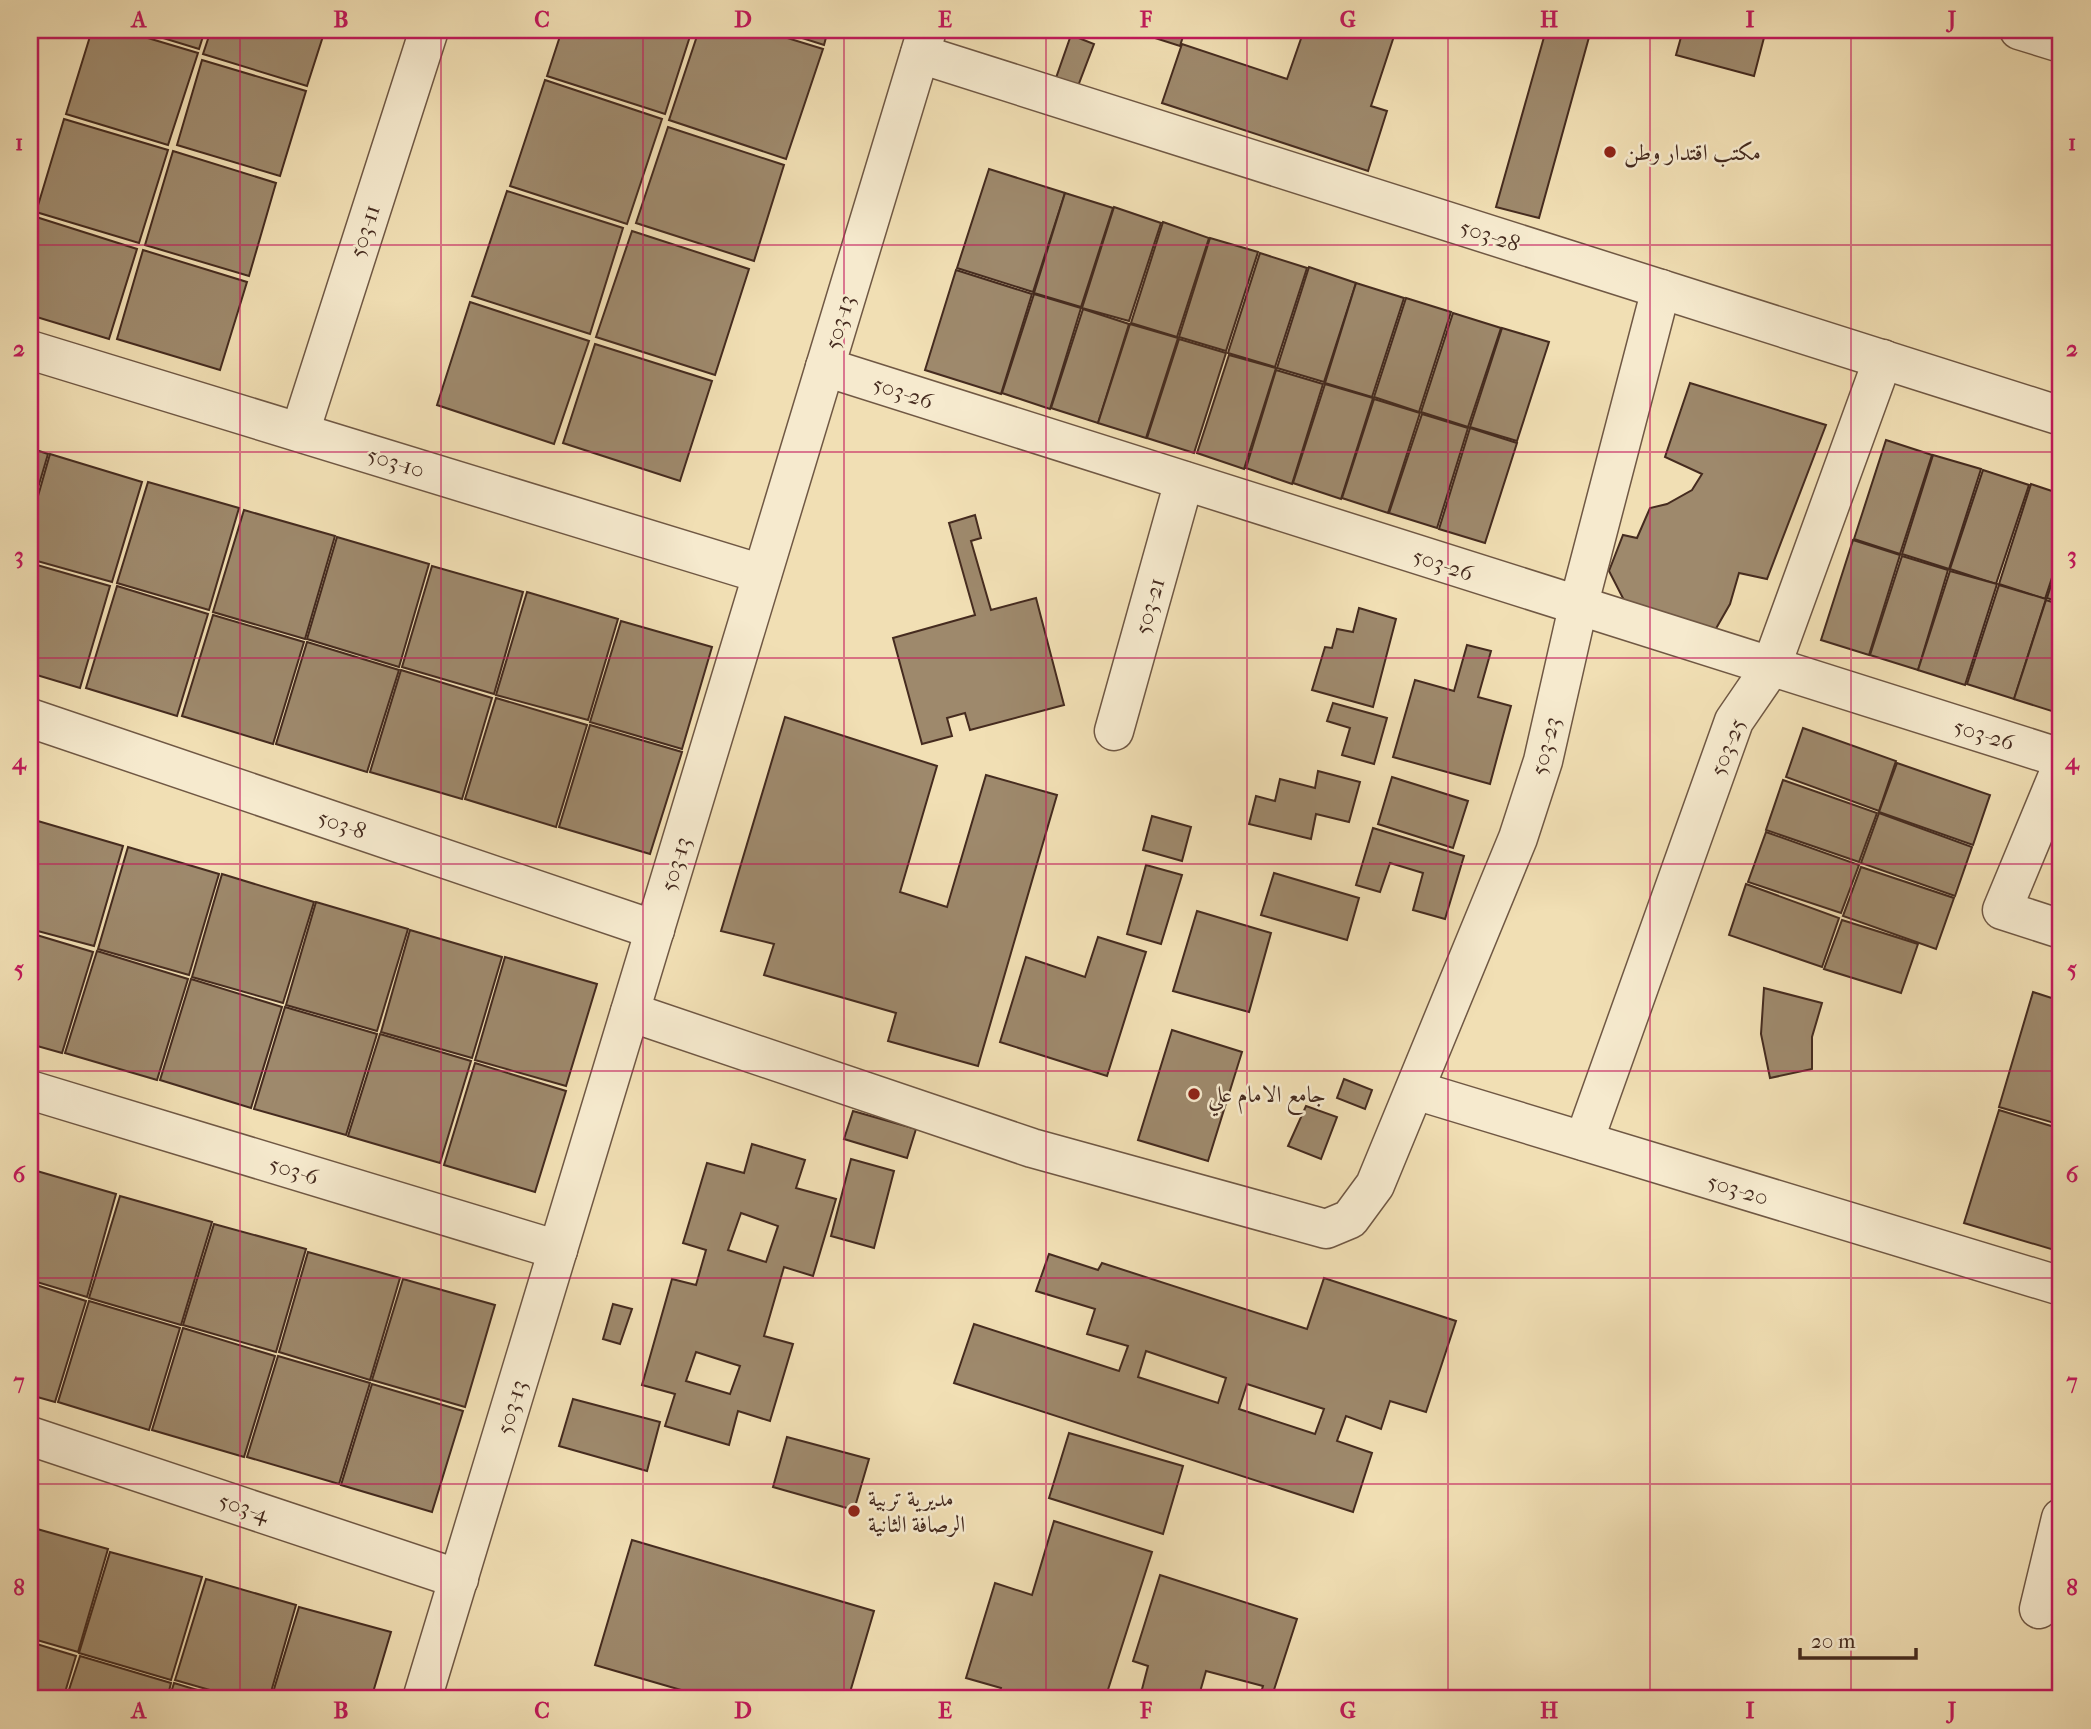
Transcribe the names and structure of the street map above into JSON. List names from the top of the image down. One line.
{"streets":{"street":["503-11","503-28","503-13","503-26","503-10","503-21","503-23","503-25","503-8","503-6","503-20","503-4"]},"crossings":[["503-11","503-10"],["503-28","503-13"],["503-28","503-23"],["503-28","503-25"],["503-13","503-26"],["503-13","503-10"],["503-13","503-23"],["503-13","503-8"],["503-13","503-6"],["503-13","503-4"],["503-26","503-21"],["503-26","503-23"],["503-26","503-25"],["503-23","503-20"],["503-25","503-20"]],"places":["مكتب اقتدار وطن","جامع الامام علي","مديرية تربية الرصافة الثانية"],"scale_bar":"20 m","grid":{"columns":["A","B","C","D","E","F","G","H","I","J"],"rows":["1","2","3","4","5","6","7","8"]}}
